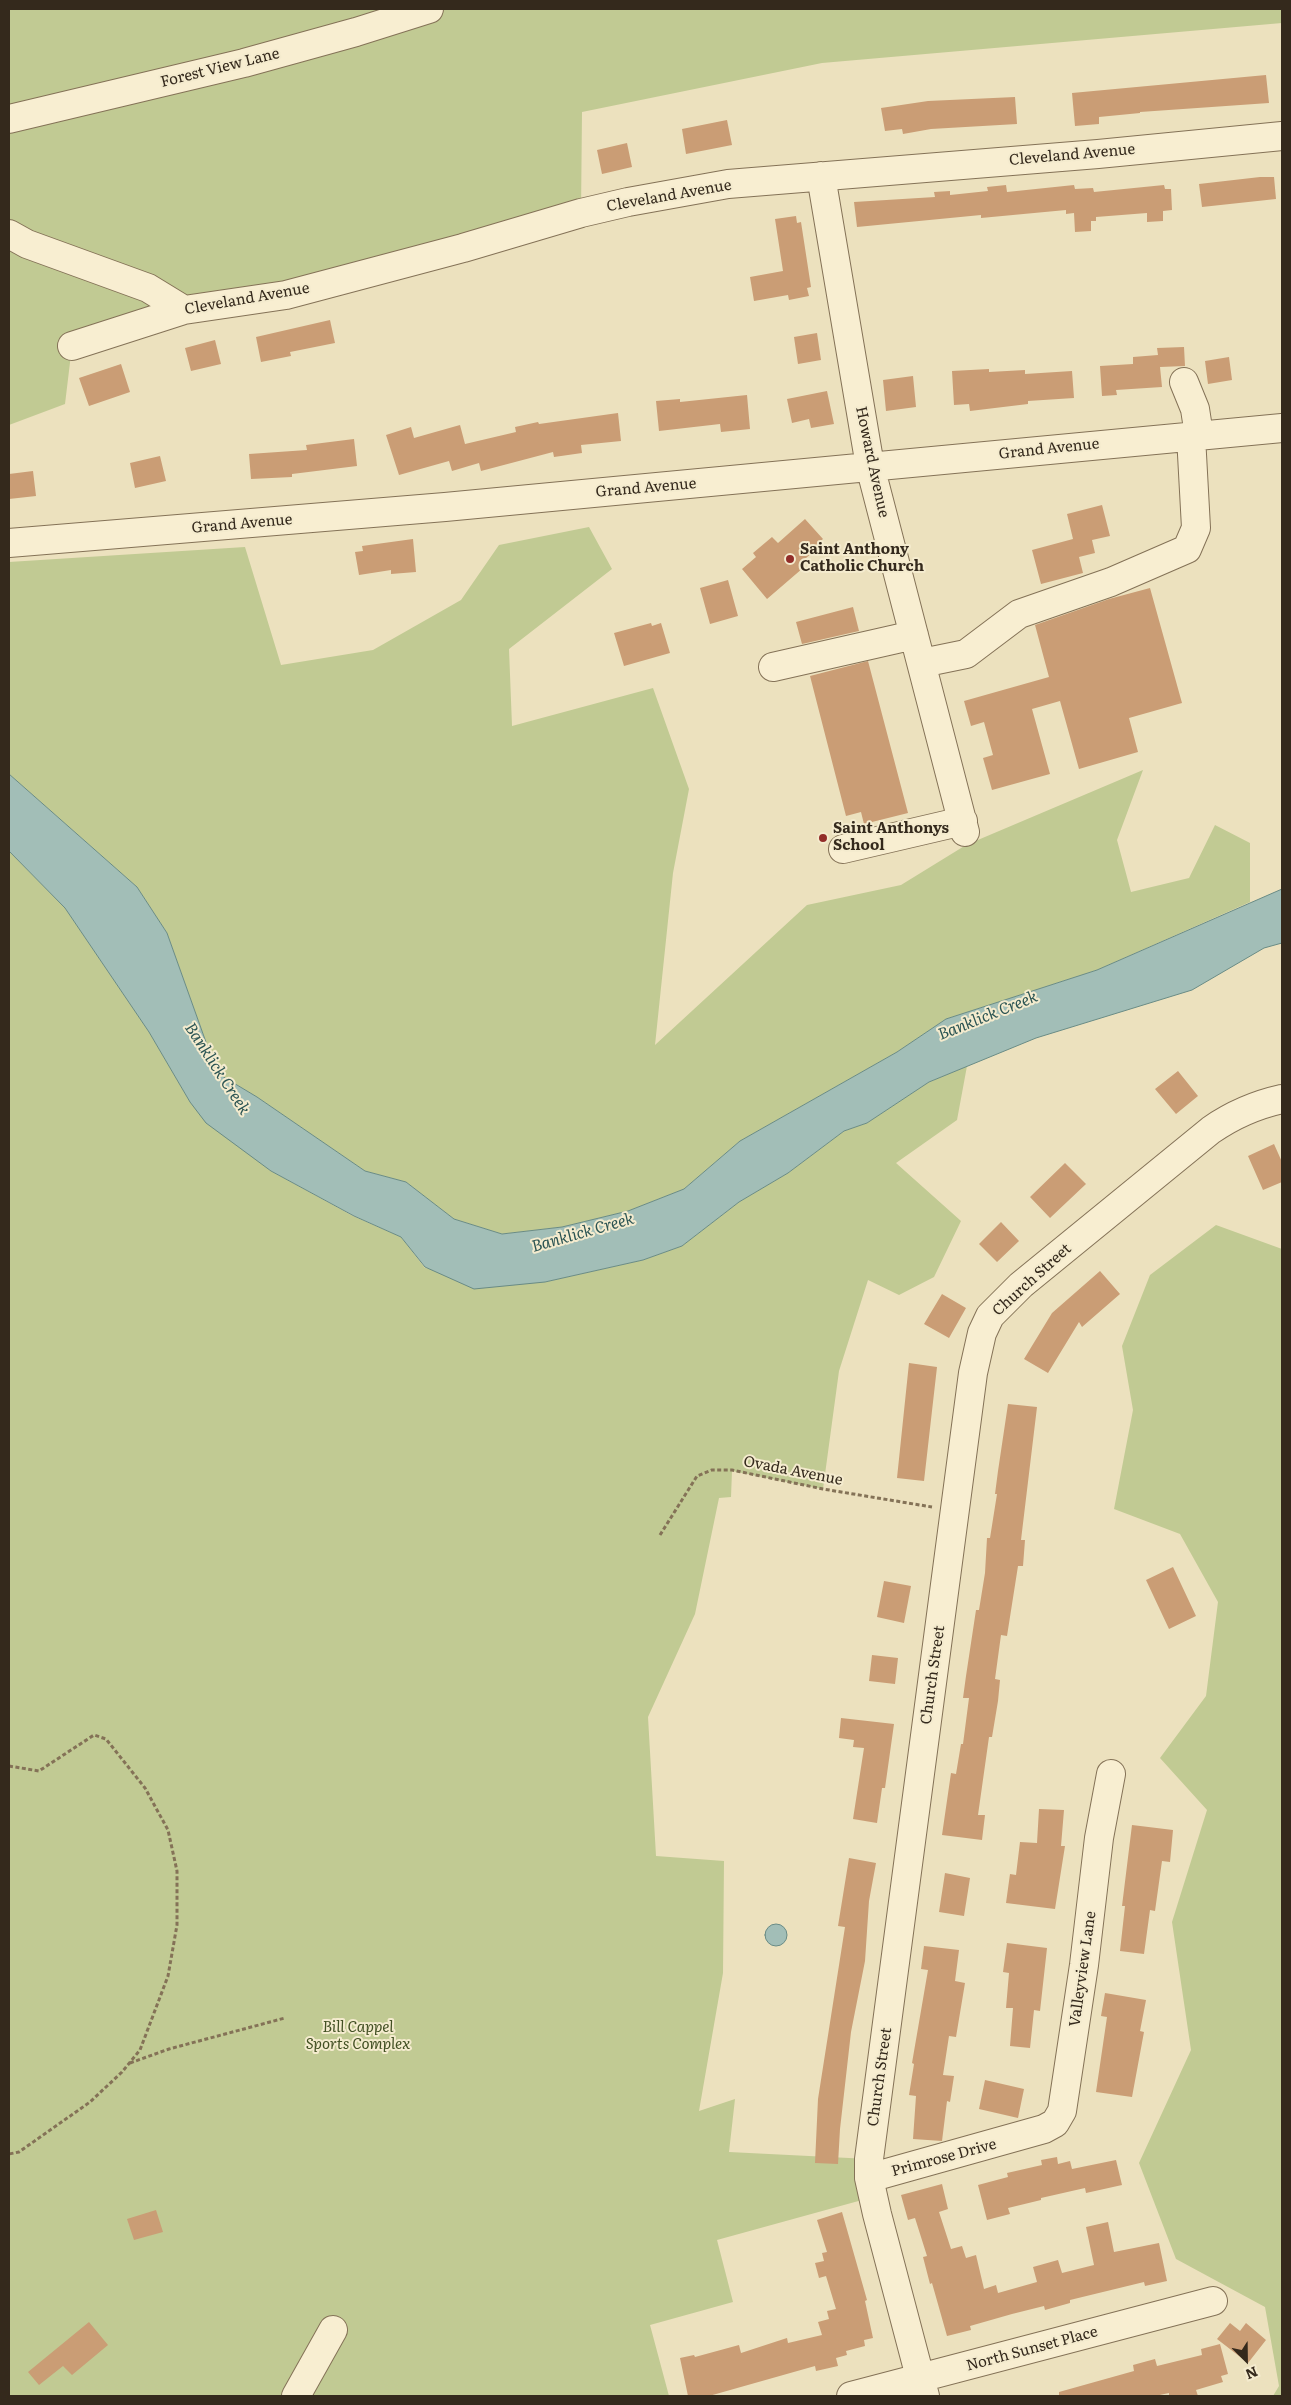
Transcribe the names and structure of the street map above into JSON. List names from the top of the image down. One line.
{"streets":{"street":["Forest View Lane","Cleveland Avenue","Grand Avenue","Howard Avenue","Church Street","Valleyview Lane","Primrose Drive","North Sunset Place"],"path":["Ovada Avenue"]},"crossings":[["Cleveland Avenue","Howard Avenue"],["Grand Avenue","Howard Avenue"],["Church Street","Ovada Avenue"],["Church Street","Primrose Drive"],["Church Street","North Sunset Place"],["Valleyview Lane","Primrose Drive"]],"water":["Banklick Creek"],"parks":["Bill Cappel Sports Complex"],"places":["Saint Anthony Catholic Church","Saint Anthonys School"],"north":"bottom right"}
